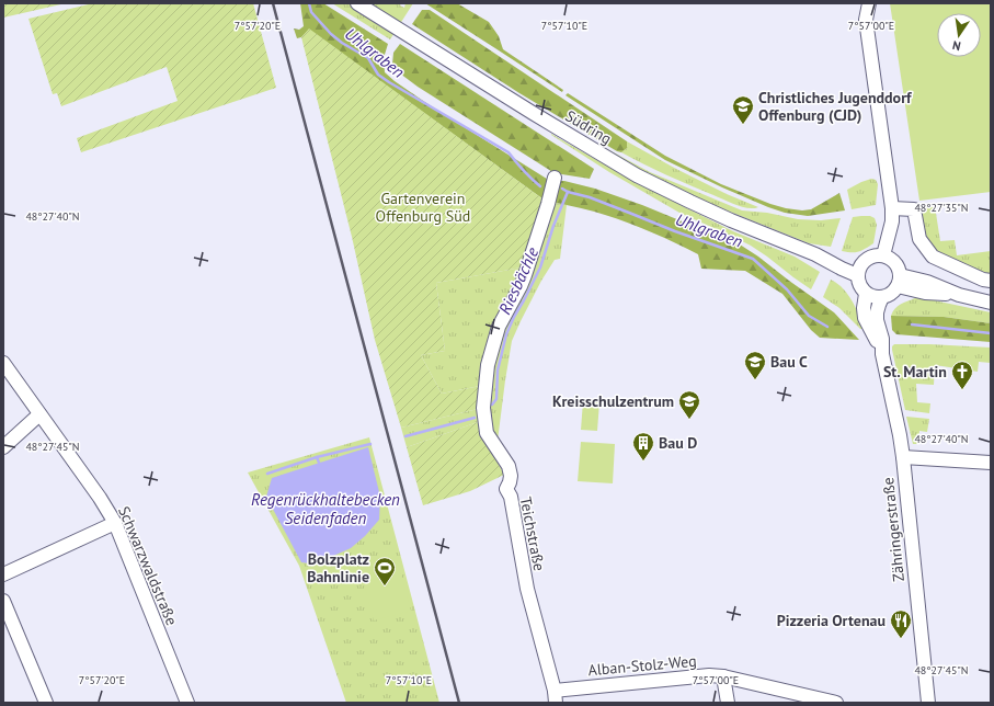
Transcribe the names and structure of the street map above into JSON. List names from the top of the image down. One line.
{"streets":{"street":["Südring","Zähringerstraße","Teichstraße","Schwarzwaldstraße","Alban-Stolz-Weg"]},"crossings":[["Südring","Zähringerstraße"],["Teichstraße","Alban-Stolz-Weg"]],"water":["Uhlgraben","Riesbächle","Regenrückhaltebecken Seidenfaden"],"parks":["Gartenverein Offenburg Süd"],"places":{"school or university":["Christliches Jugenddorf Offenburg (CJD)","Bau C","Kreisschulzentrum"],"church":["St. Martin"],"building":["Bau D"],"sports":["Bolzplatz Bahnlinie"],"restaurant":["Pizzeria Ortenau"]},"north":"bottom","coordinates":["7°57'20\"E","7°57'10\"E","7°57'00\"E","48°27'35\"N","48°27'40\"N","48°27'45\"N"]}
